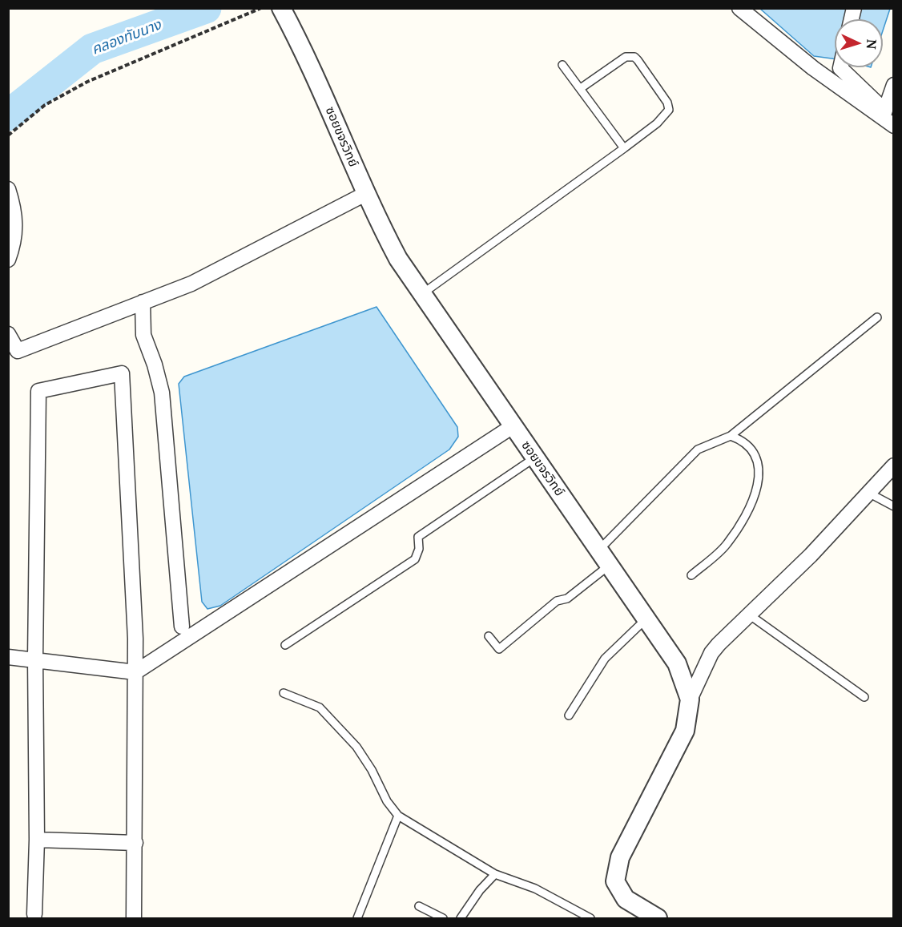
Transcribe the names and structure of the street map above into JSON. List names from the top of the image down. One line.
{"streets":{"street":["ซอยขจรวิทย์"]},"water":["คลองทับนาง"],"north":"right"}
